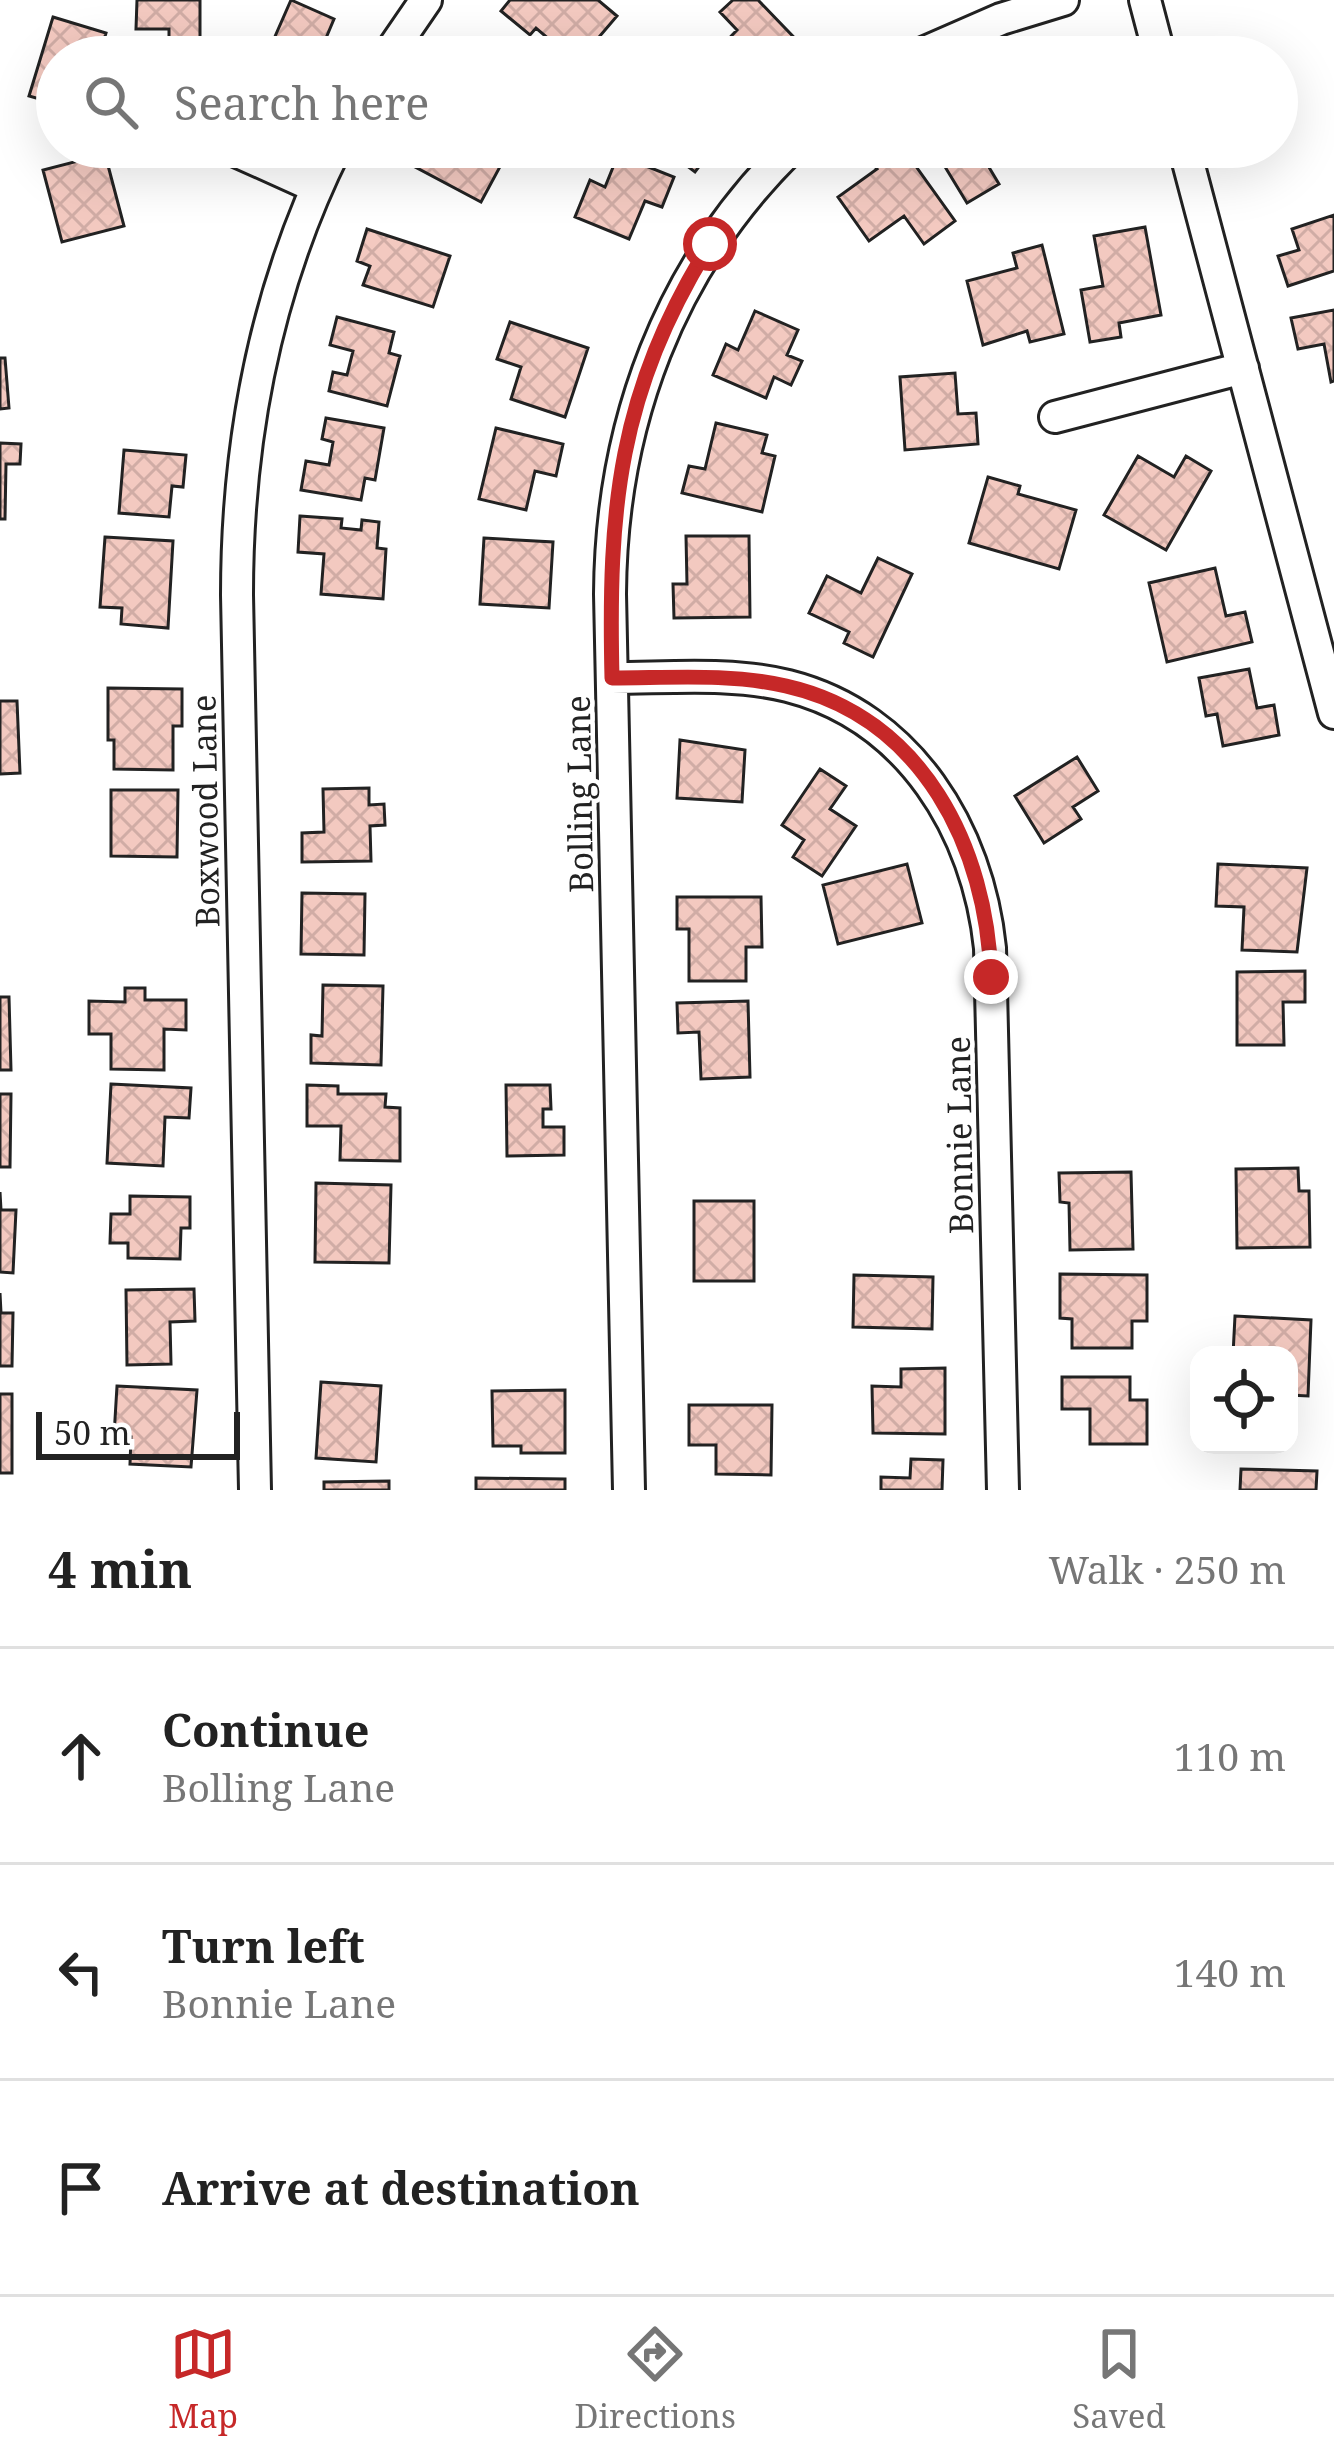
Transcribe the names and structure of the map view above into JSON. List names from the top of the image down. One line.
{"streets":{"street":["Bolling Lane","Boxwood Lane","Bonnie Lane"]},"crossings":[["Bolling Lane","Bonnie Lane"]],"scale_bar":"50 m","page":{"search":"Search here","scale":"50 m","heading":["4 min","Walk · 250 m"],"list":[["Continue","Bolling Lane","110 m"],["Turn left","Bonnie Lane","140 m"],"Arrive at destination"],"nav":["Map","Directions","Saved"]}}
